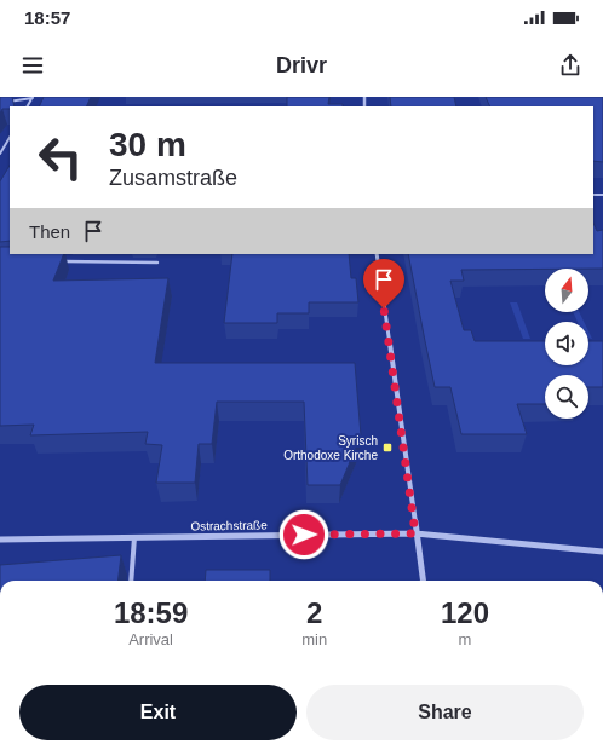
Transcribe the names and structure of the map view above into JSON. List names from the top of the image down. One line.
{"streets":{"street":["Ostrachstraße"]},"places":{"transit":["Syrisch Orthodoxe Kirche"]},"north":"top","page":{"status":"18:57","header":"Drivr","turn":["30 m","Zusamstraße"],"then":"Then","eta":["18:59","Arrival","2","min","120","m"],"buttons":["Exit","Share"]}}
